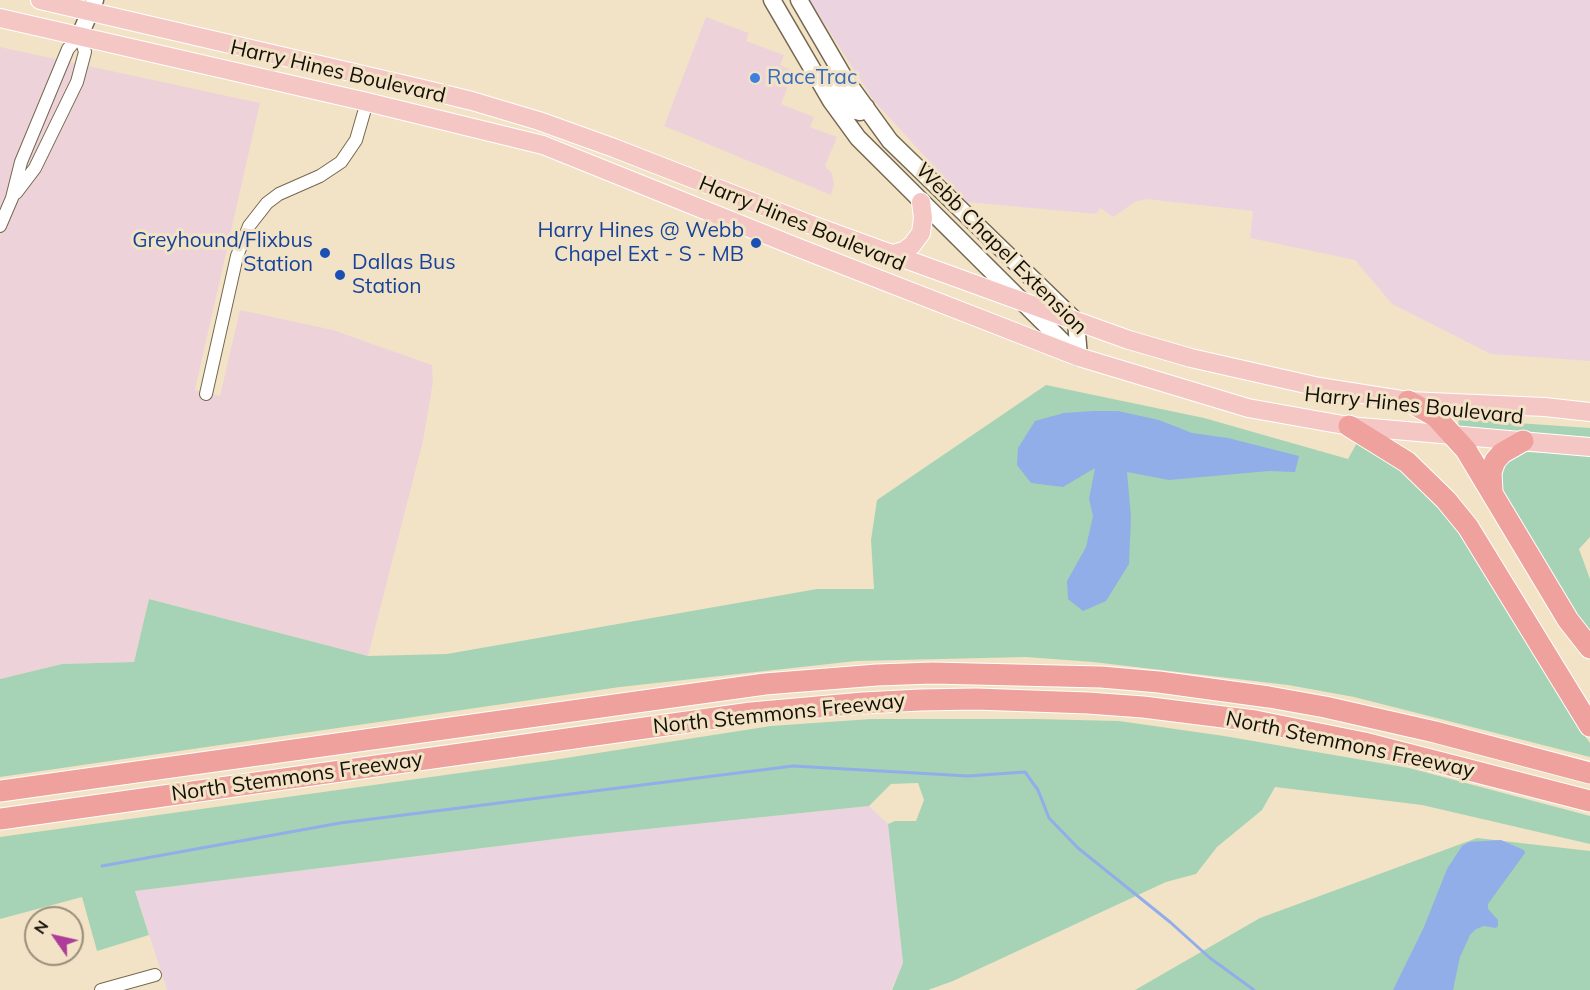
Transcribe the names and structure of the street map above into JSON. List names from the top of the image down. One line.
{"streets":{"highway":["North Stemmons Freeway"],"main road":["Harry Hines Boulevard","Webb Chapel Extension"]},"crossings":[["Harry Hines Boulevard","Webb Chapel Extension"]],"places":["RaceTrac","Harry Hines @ Webb Chapel Ext - S - MB","Greyhound/Flixbus Station","Dallas Bus Station"],"north":"top left"}
